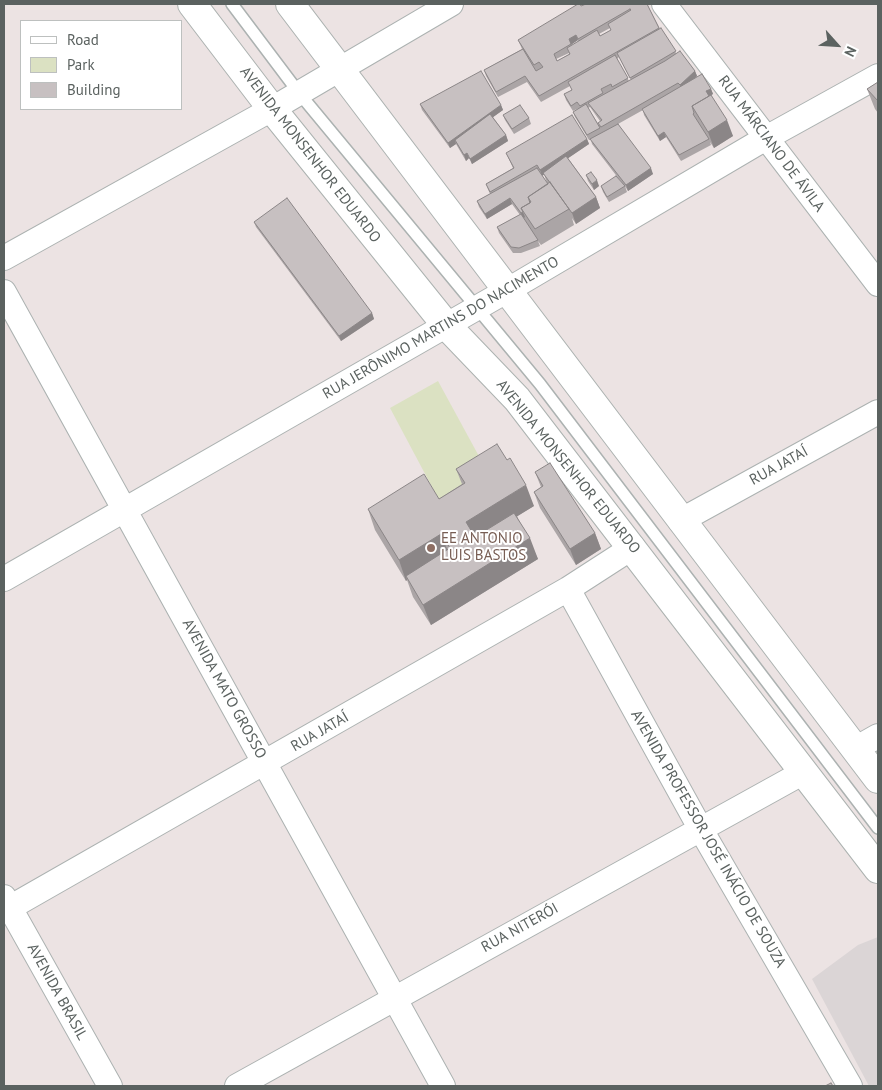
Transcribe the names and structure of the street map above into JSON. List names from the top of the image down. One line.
{"streets":{"street":["RUA MÁRCIANO DE ÁVILA","AVENIDA MONSENHOR EDUARDO","RUA JERÔNIMO MARTINS DO NACIMENTO","RUA JATAÍ","AVENIDA MATO GROSSO","AVENIDA PROFESSOR JOSÉ INÁCIO DE SOUZA","RUA NITERÓI","AVENIDA BRASIL"]},"crossings":[["RUA MÁRCIANO DE ÁVILA","RUA JERÔNIMO MARTINS DO NACIMENTO"],["AVENIDA MONSENHOR EDUARDO","RUA JERÔNIMO MARTINS DO NACIMENTO"],["AVENIDA MONSENHOR EDUARDO","RUA JATAÍ"],["AVENIDA MONSENHOR EDUARDO","RUA NITERÓI"],["RUA JERÔNIMO MARTINS DO NACIMENTO","AVENIDA MATO GROSSO"],["RUA JATAÍ","AVENIDA MATO GROSSO"],["RUA JATAÍ","AVENIDA PROFESSOR JOSÉ INÁCIO DE SOUZA"],["RUA JATAÍ","AVENIDA BRASIL"],["AVENIDA MATO GROSSO","RUA NITERÓI"],["AVENIDA PROFESSOR JOSÉ INÁCIO DE SOUZA","RUA NITERÓI"]],"places":["EE ANTONIO LUIS BASTOS"],"legend":["Road","Park","Building"],"north":"bottom right"}
